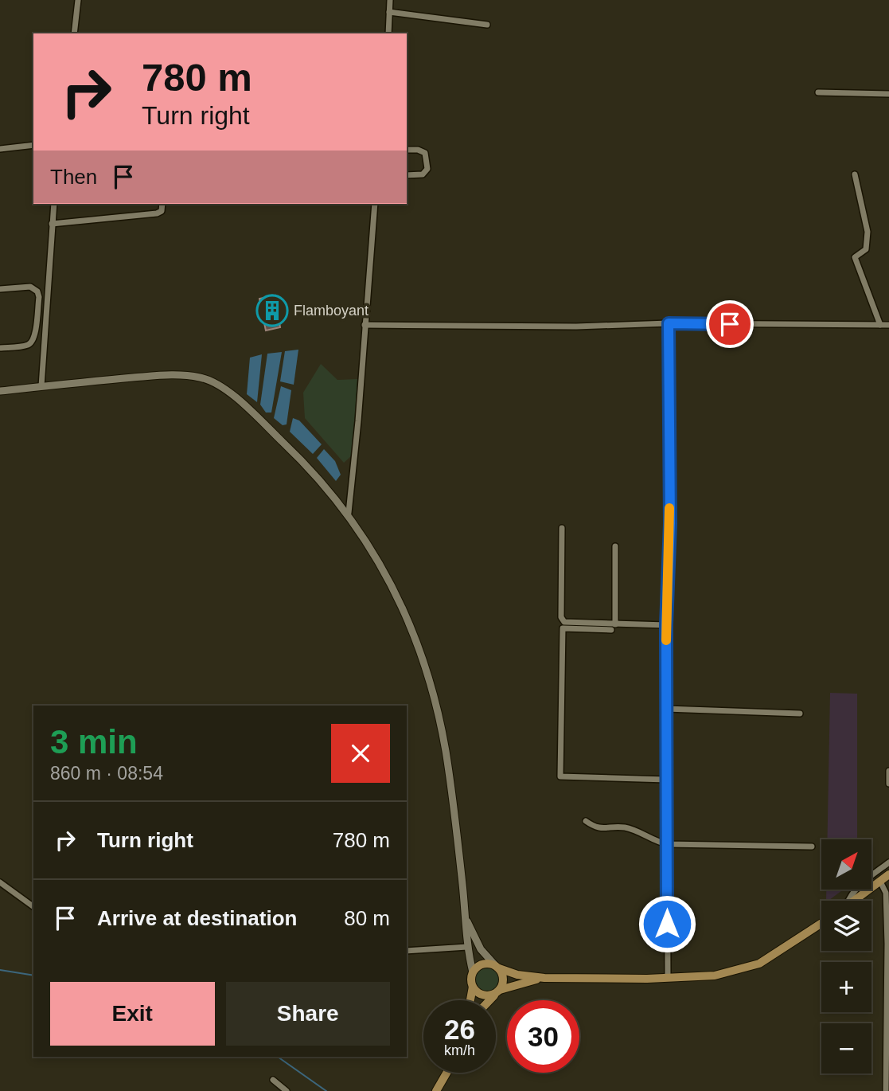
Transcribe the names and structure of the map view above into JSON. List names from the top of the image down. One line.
{"places":{"building":["Flamboyant"]},"north":"top right","page":{"turn":["780 m","Turn right"],"then":"Then","heading":["3 min","860 m · 08:54"],"list":[{"name":"Turn right","value":"780 m"},{"name":"Arrive at destination","value":"80 m"}],"map_buttons":["+","−"],"buttons":["Exit","Share"],"speed":"26 km/h","limit":"30"}}
